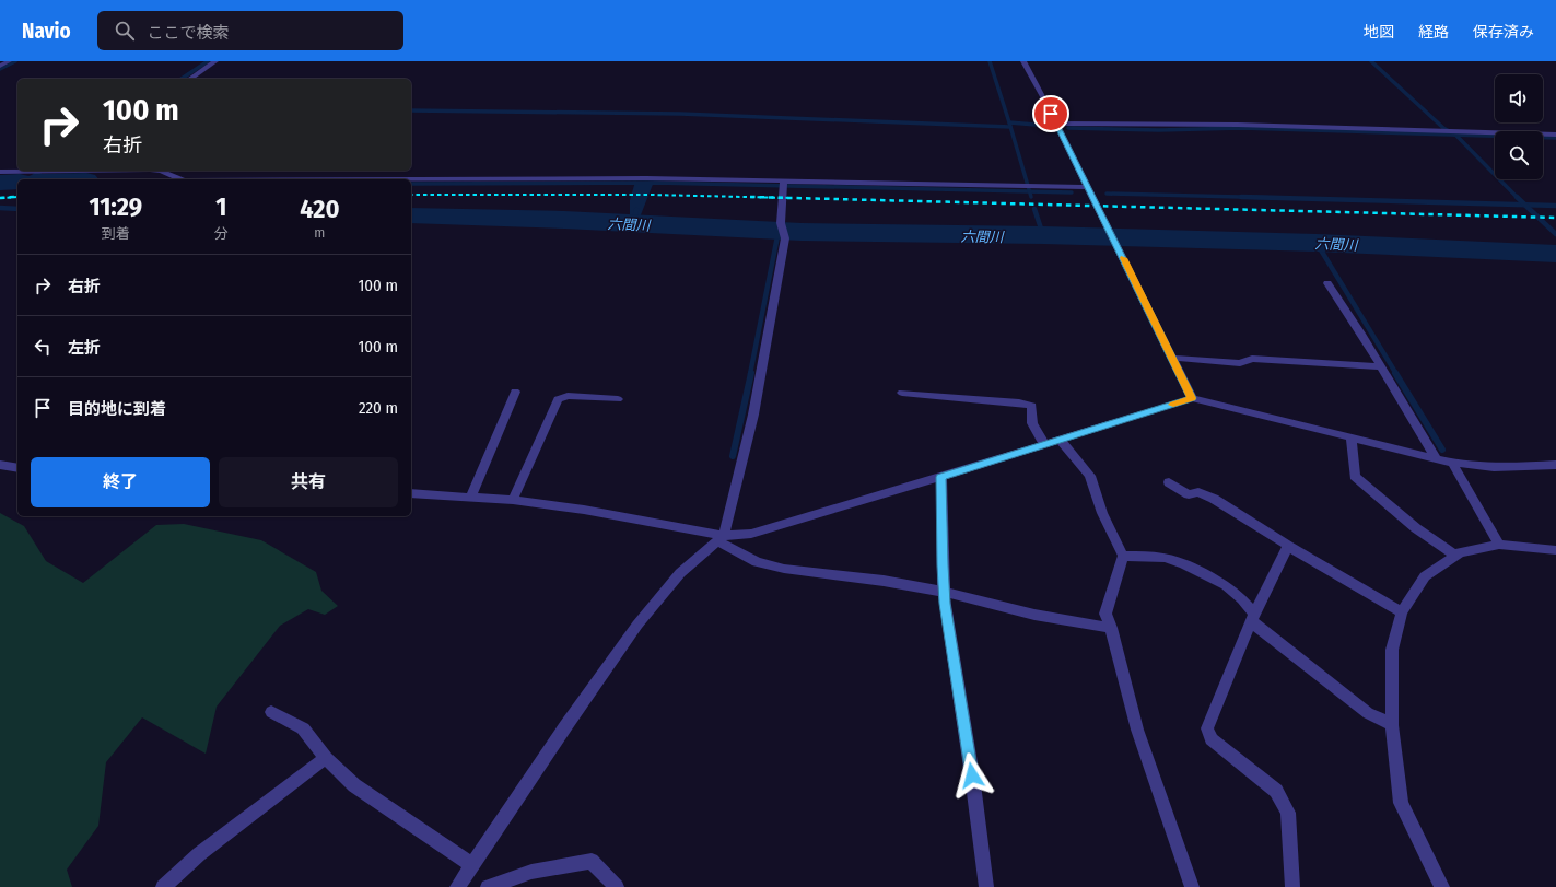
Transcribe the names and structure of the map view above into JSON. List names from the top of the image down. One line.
{"water":["六間川"],"page":{"header":"Navio","search":"ここで検索","nav":["地図","経路","保存済み"],"turn":["100 m","右折"],"eta":["11:29","到着","1","分","420","m"],"list":[{"name":"右折","value":"100 m"},{"name":"左折","value":"100 m"},{"name":"目的地に到着","value":"220 m"}],"buttons":["終了","共有"]}}
